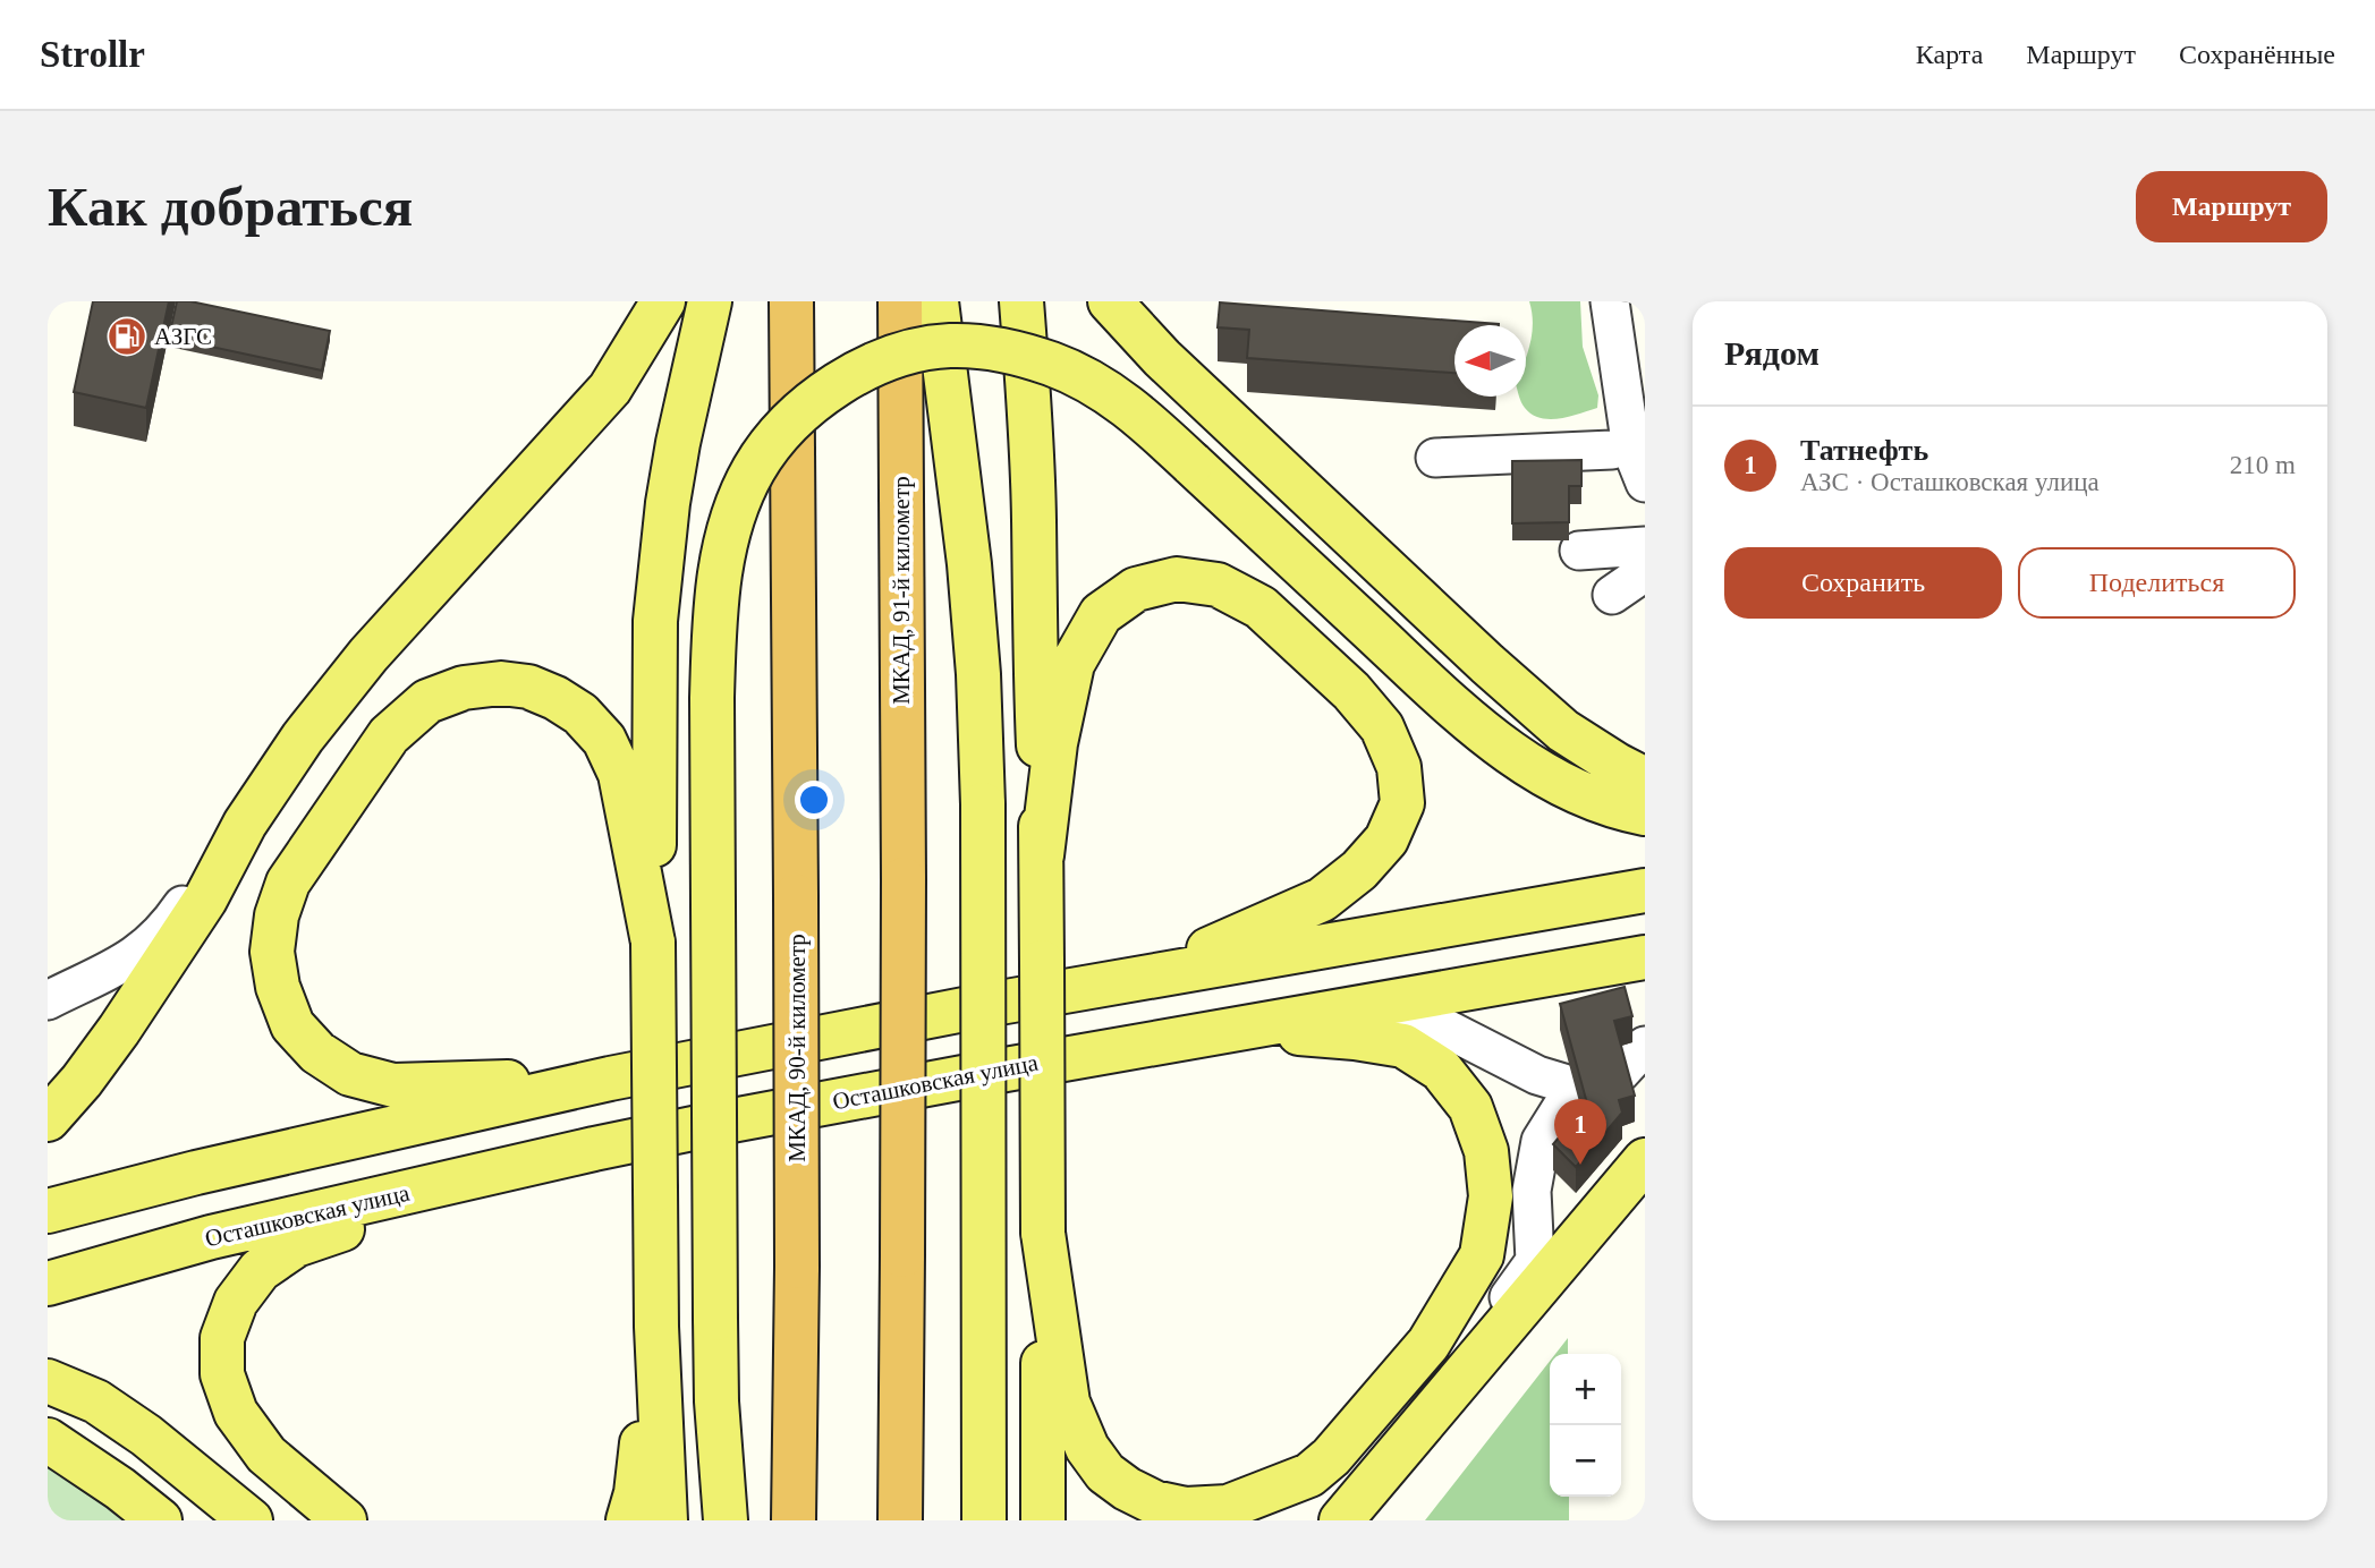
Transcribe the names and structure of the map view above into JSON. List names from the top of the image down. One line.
{"streets":{"highway":["МКАД, 91-й километр","МКАД, 90-й километр"],"main road":["Осташковская улица"]},"places":{"fuel station":["АЗГС"]},"north":"left","page":{"header":"Strollr","nav":["Карта","Маршрут","Сохранённые"],"buttons":["Маршрут",["Сохранить","Поделиться"]],"title":"Как добраться","heading":"Рядом","list":[{"mark":"1","name":"Татнефть","note":"АЗС · Осташковская улица","value":"210 m"}],"pins":"1","map_buttons":["+","−"]}}
